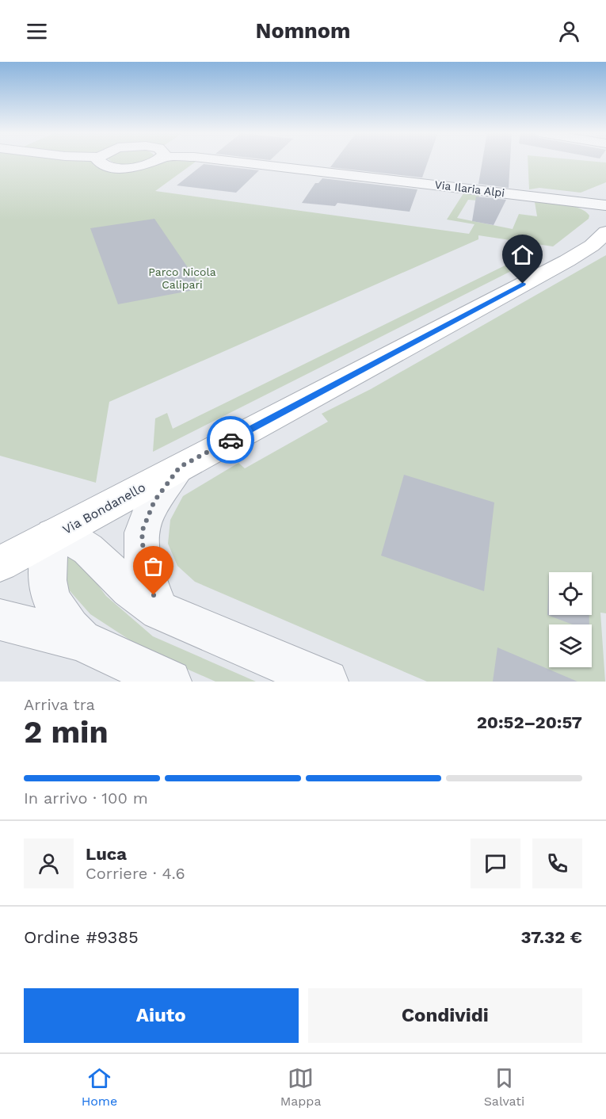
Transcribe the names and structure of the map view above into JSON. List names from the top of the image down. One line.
{"streets":{"street":["Via Ilaria Alpi","Via Bondanello"]},"parks":["Parco Nicola Calipari"],"page":{"header":"Nomnom","heading":["2 min","Arriva tra","20:52–20:57"],"panel":["Luca","Corriere · 4.6","Ordine #9385","37.32 €"],"bar":"In arrivo · 100 m","buttons":["Aiuto","Condividi"],"tabs":["Home","Mappa","Salvati"]}}
